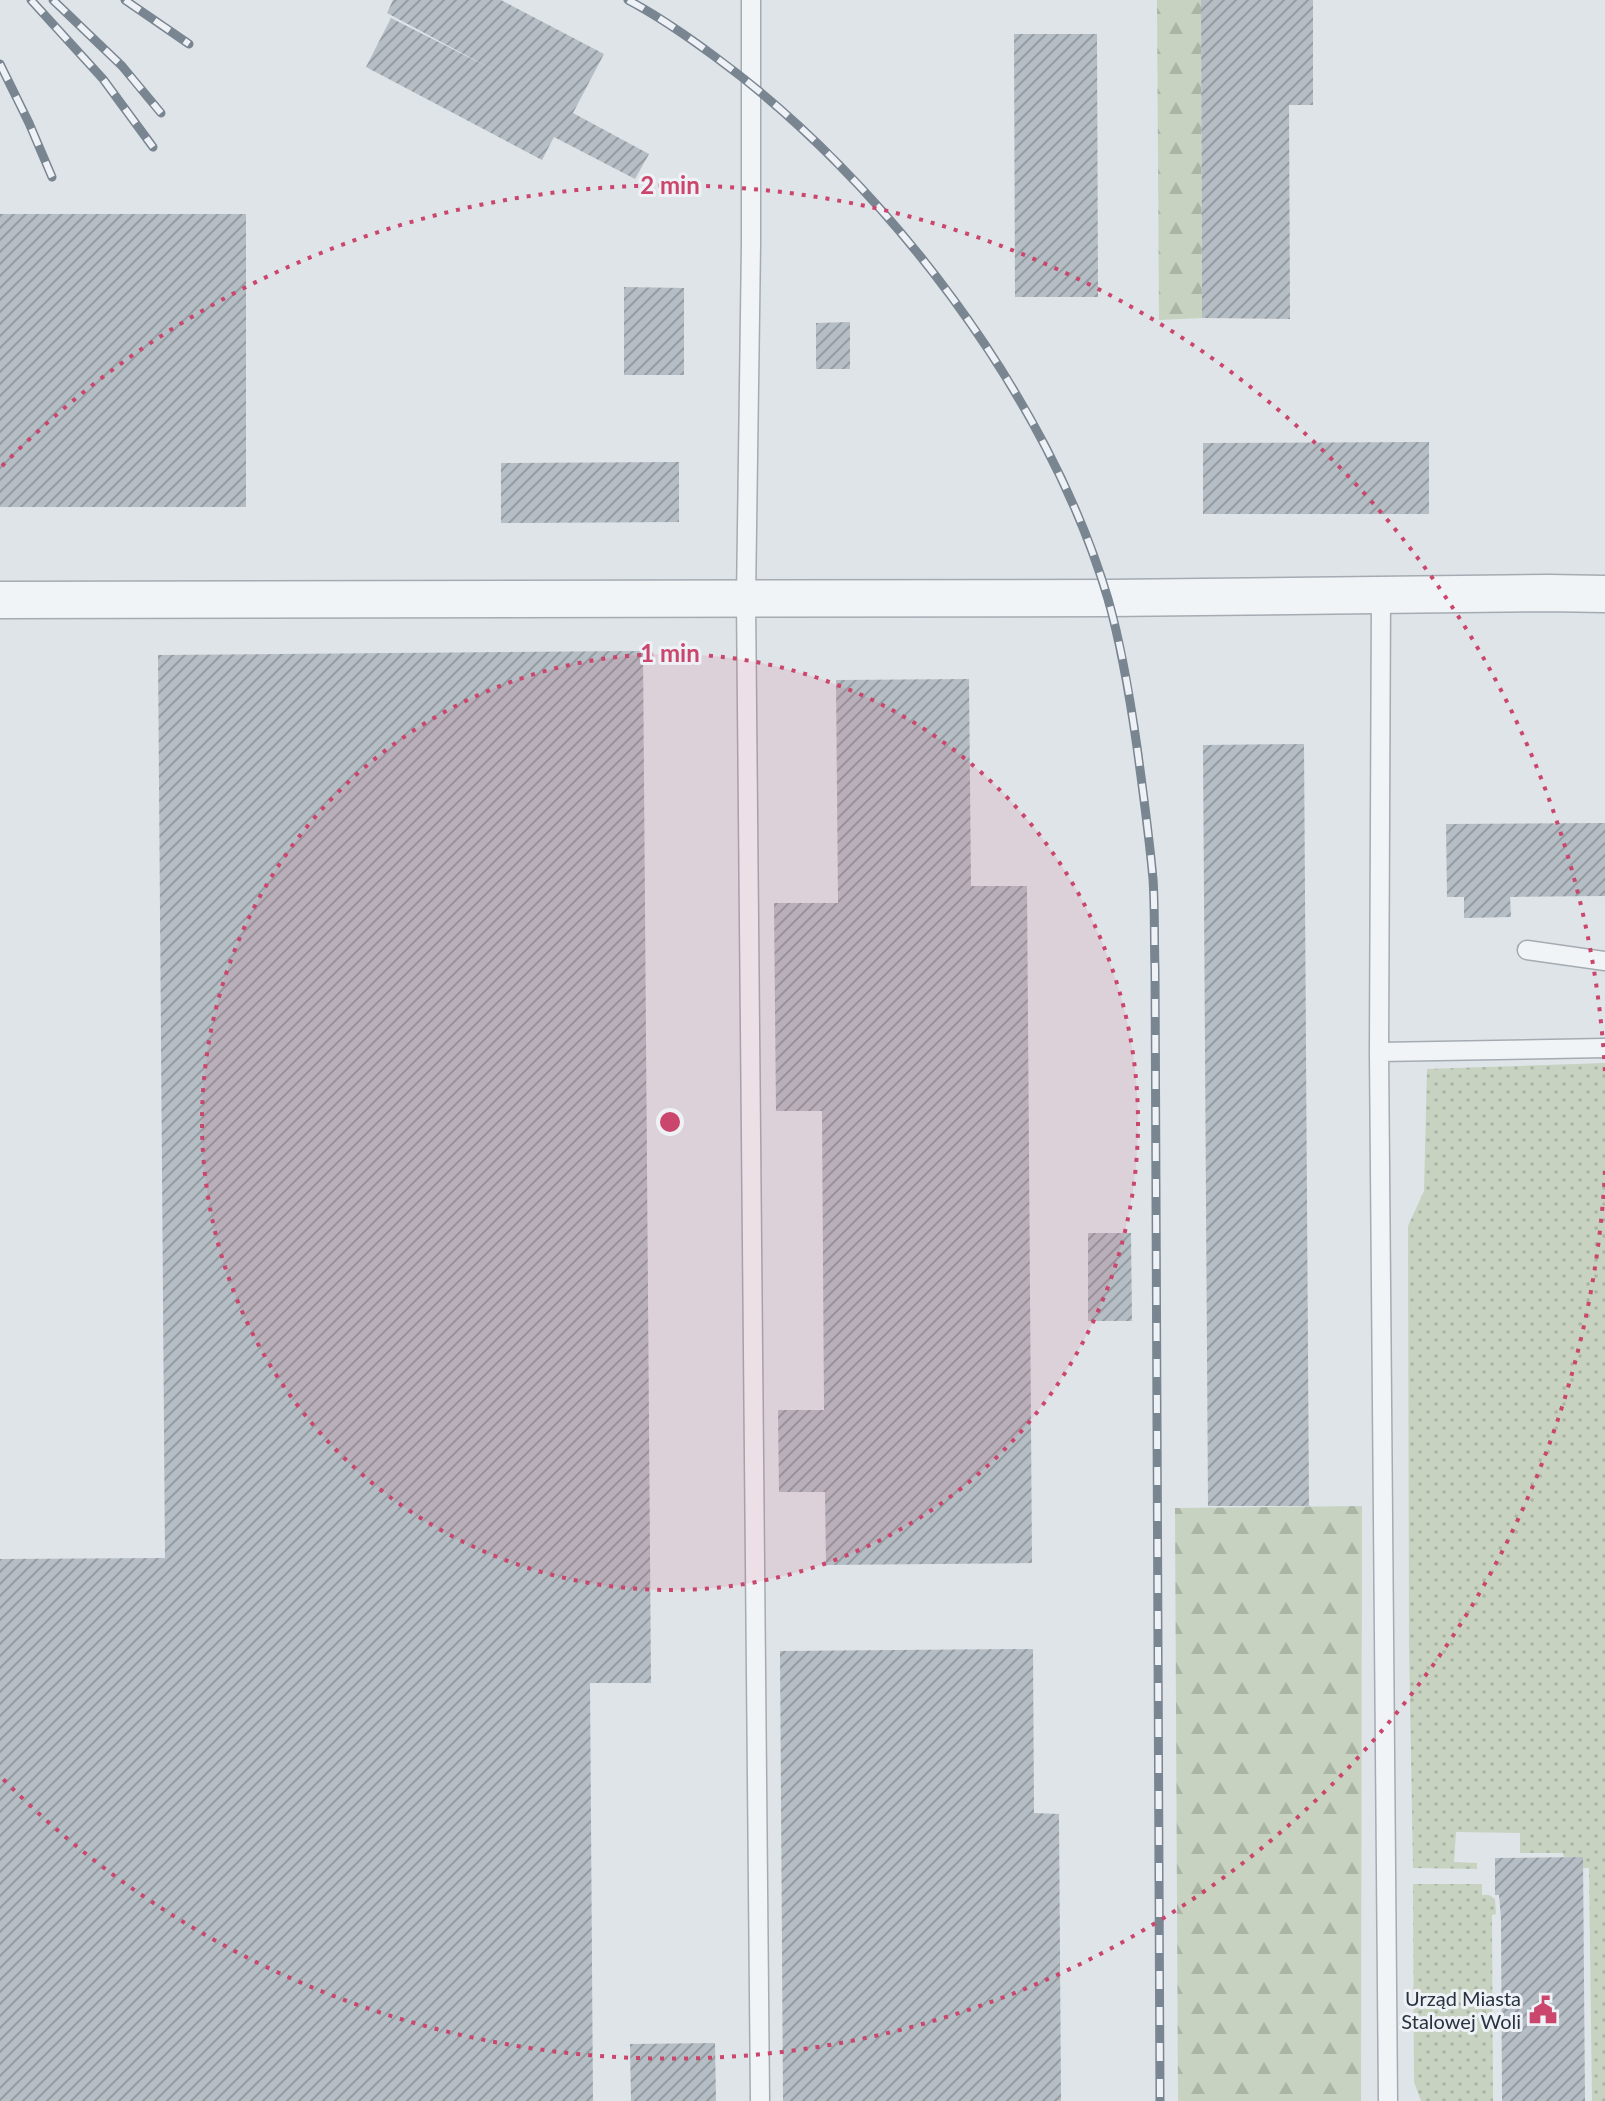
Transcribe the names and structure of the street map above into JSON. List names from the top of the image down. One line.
{"places":{"public building":["Urząd Miasta Stalowej Woli"]},"rings":["2 min","1 min"]}
